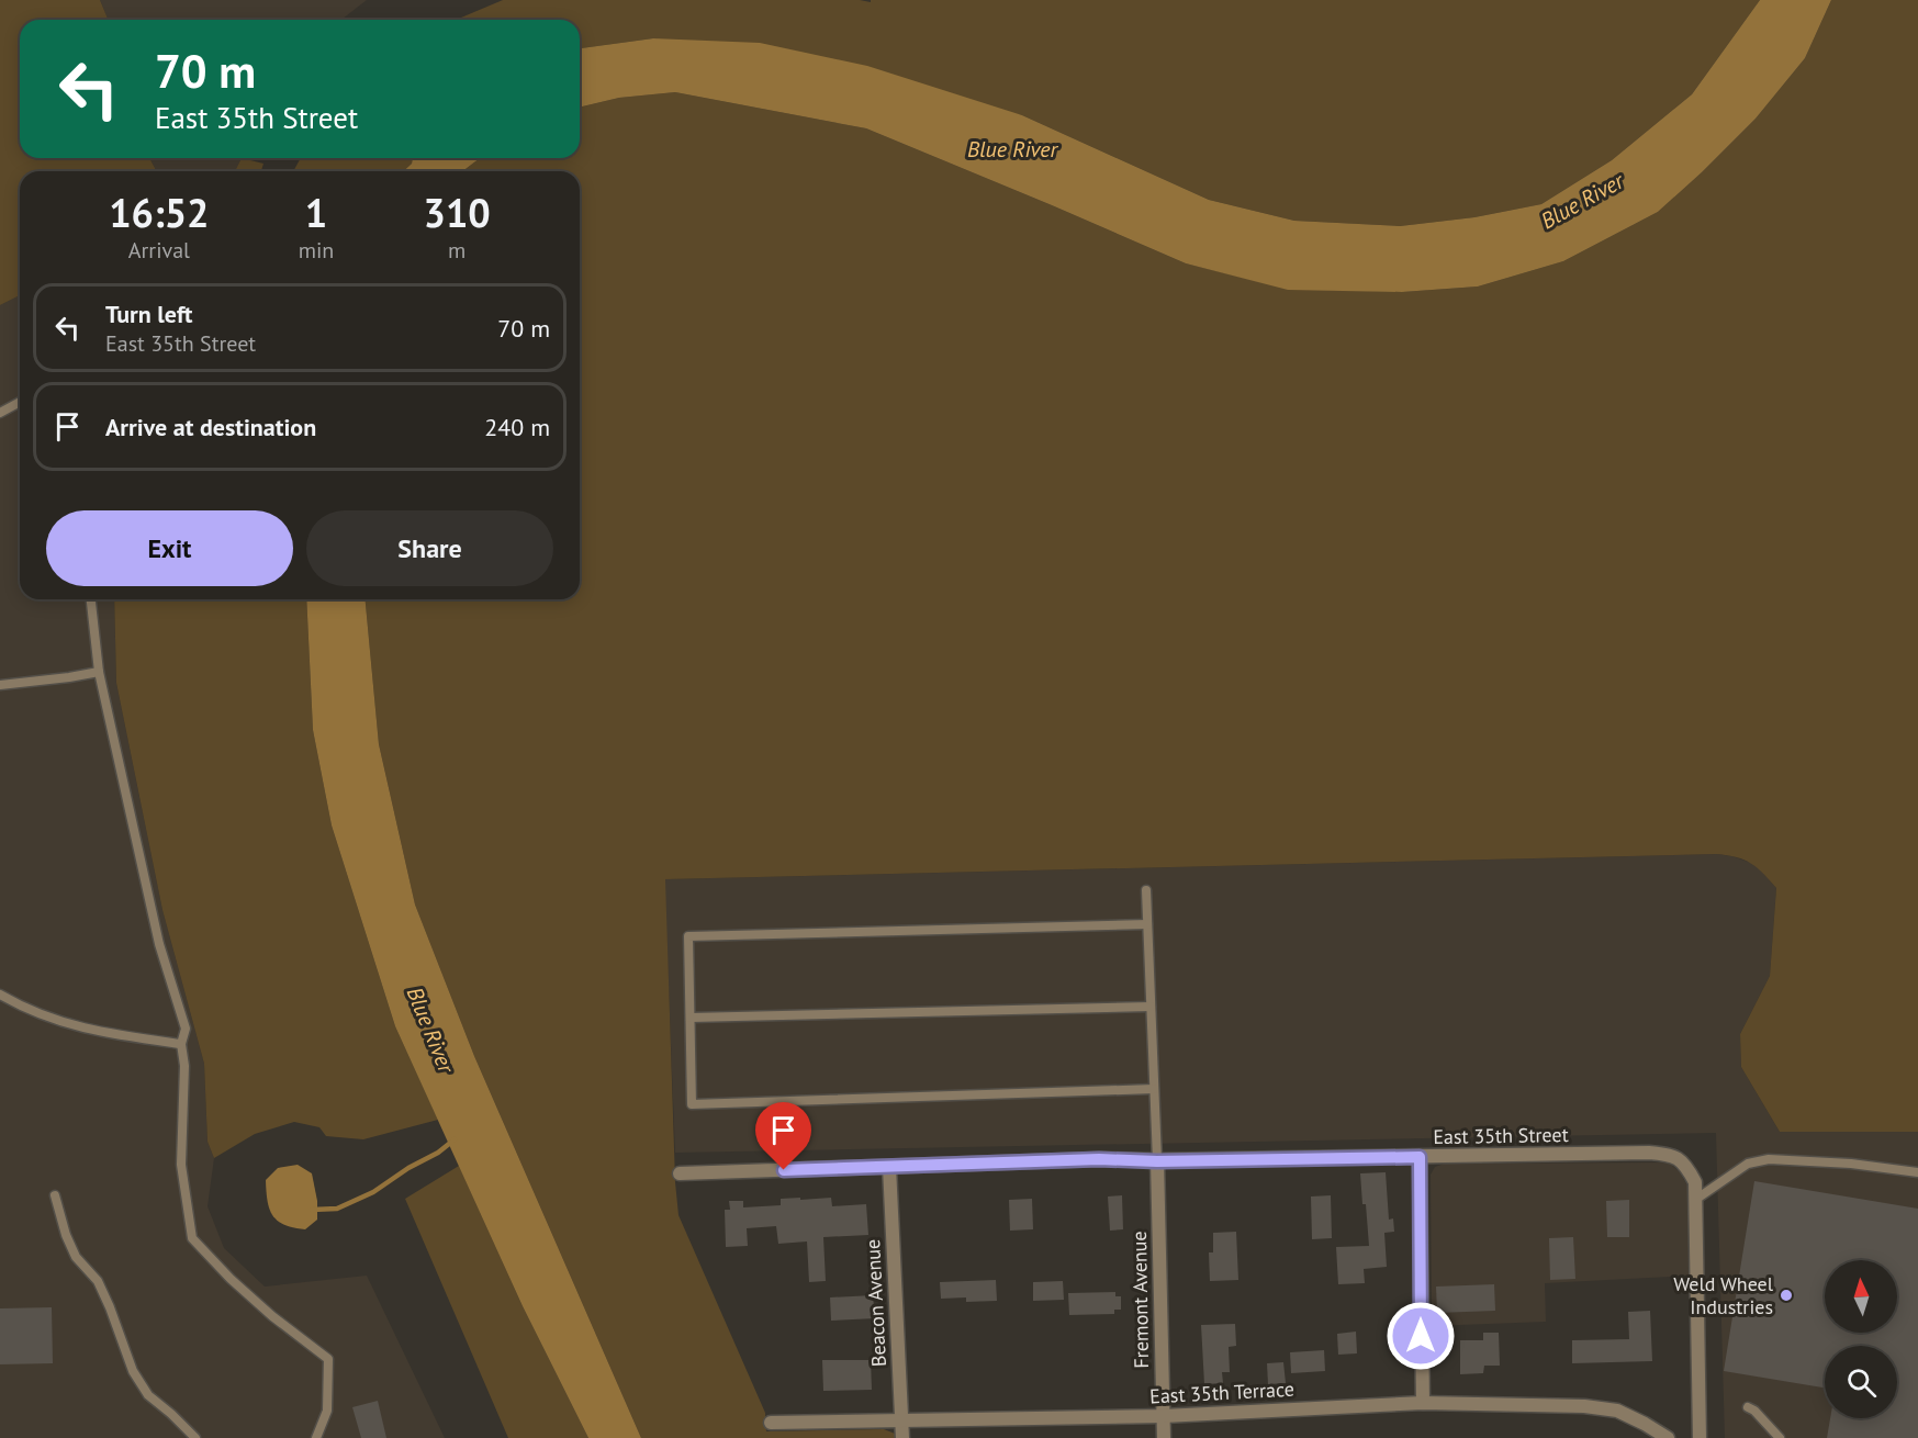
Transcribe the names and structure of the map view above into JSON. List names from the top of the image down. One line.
{"streets":{"street":["East 35th Street","Fremont Avenue","Beacon Avenue","East 35th Terrace"]},"crossings":[["East 35th Street","Fremont Avenue"],["East 35th Street","Beacon Avenue"],["Fremont Avenue","East 35th Terrace"],["Beacon Avenue","East 35th Terrace"]],"water":["Blue River"],"places":["Weld Wheel Industries"],"north":"top","page":{"turn":["70 m","East 35th Street"],"eta":["16:52","Arrival","1","min","310","m"],"list":[{"name":"Turn left","note":"East 35th Street","value":"70 m"},{"name":"Arrive at destination","value":"240 m"}],"buttons":["Exit","Share"]}}
